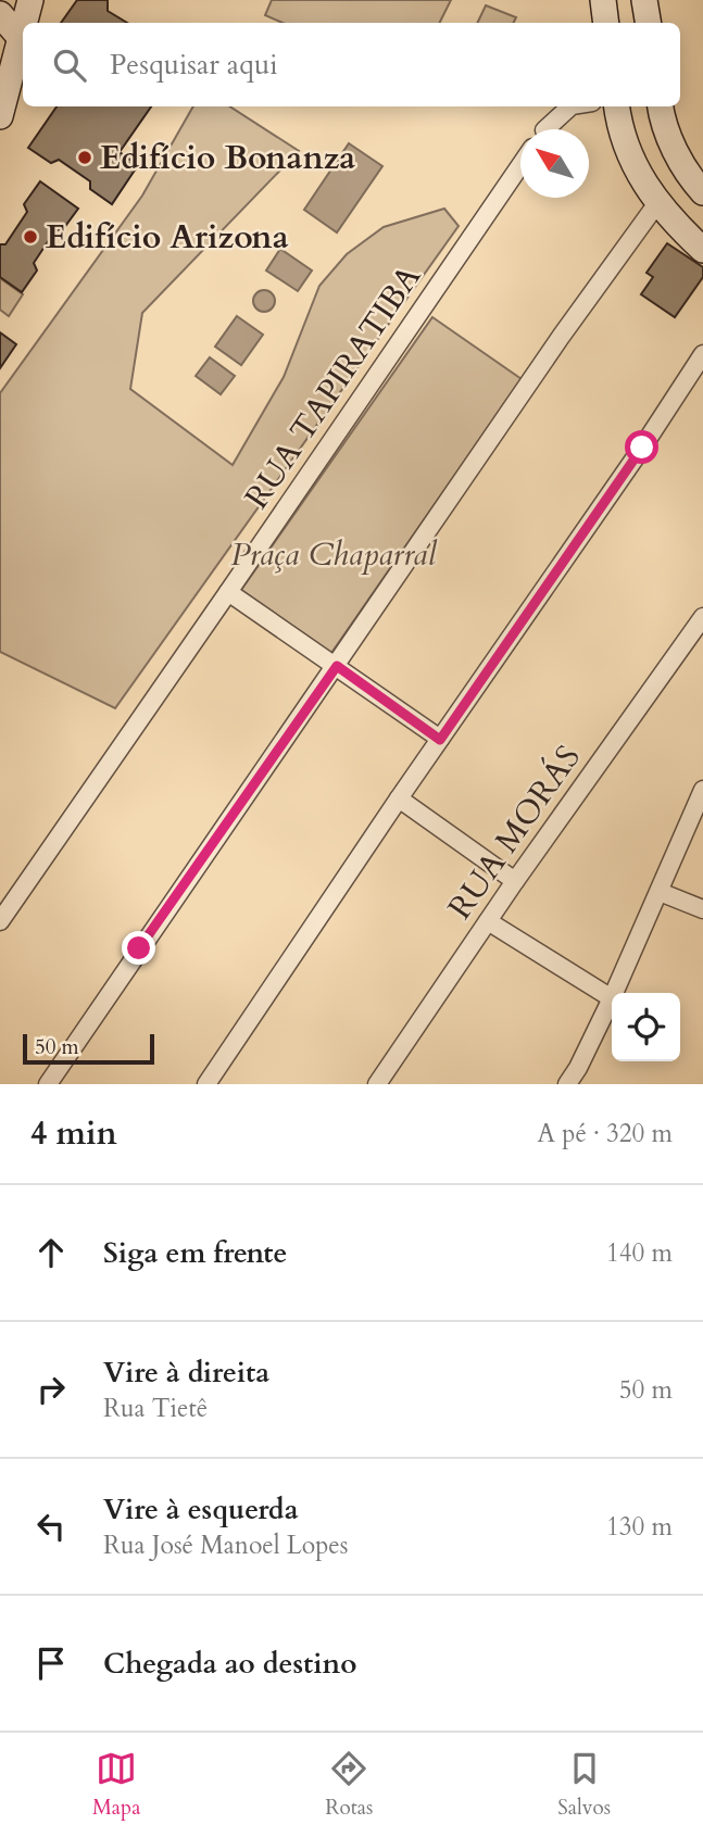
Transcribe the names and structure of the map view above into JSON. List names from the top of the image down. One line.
{"streets":{"street":["RUA TAPIRATIBA","RUA MORÁS"]},"parks":["Praça Chaparral"],"places":["Edifício Bonanza","Edifício Arizona"],"scale_bar":"50 m","north":"top left","page":{"search":"Pesquisar aqui","scale":"50 m","heading":["4 min","A pé · 320 m"],"list":[["Siga em frente","140 m"],["Vire à direita","Rua Tietê","50 m"],["Vire à esquerda","Rua José Manoel Lopes","130 m"],"Chegada ao destino"],"nav":["Mapa","Rotas","Salvos"]}}
